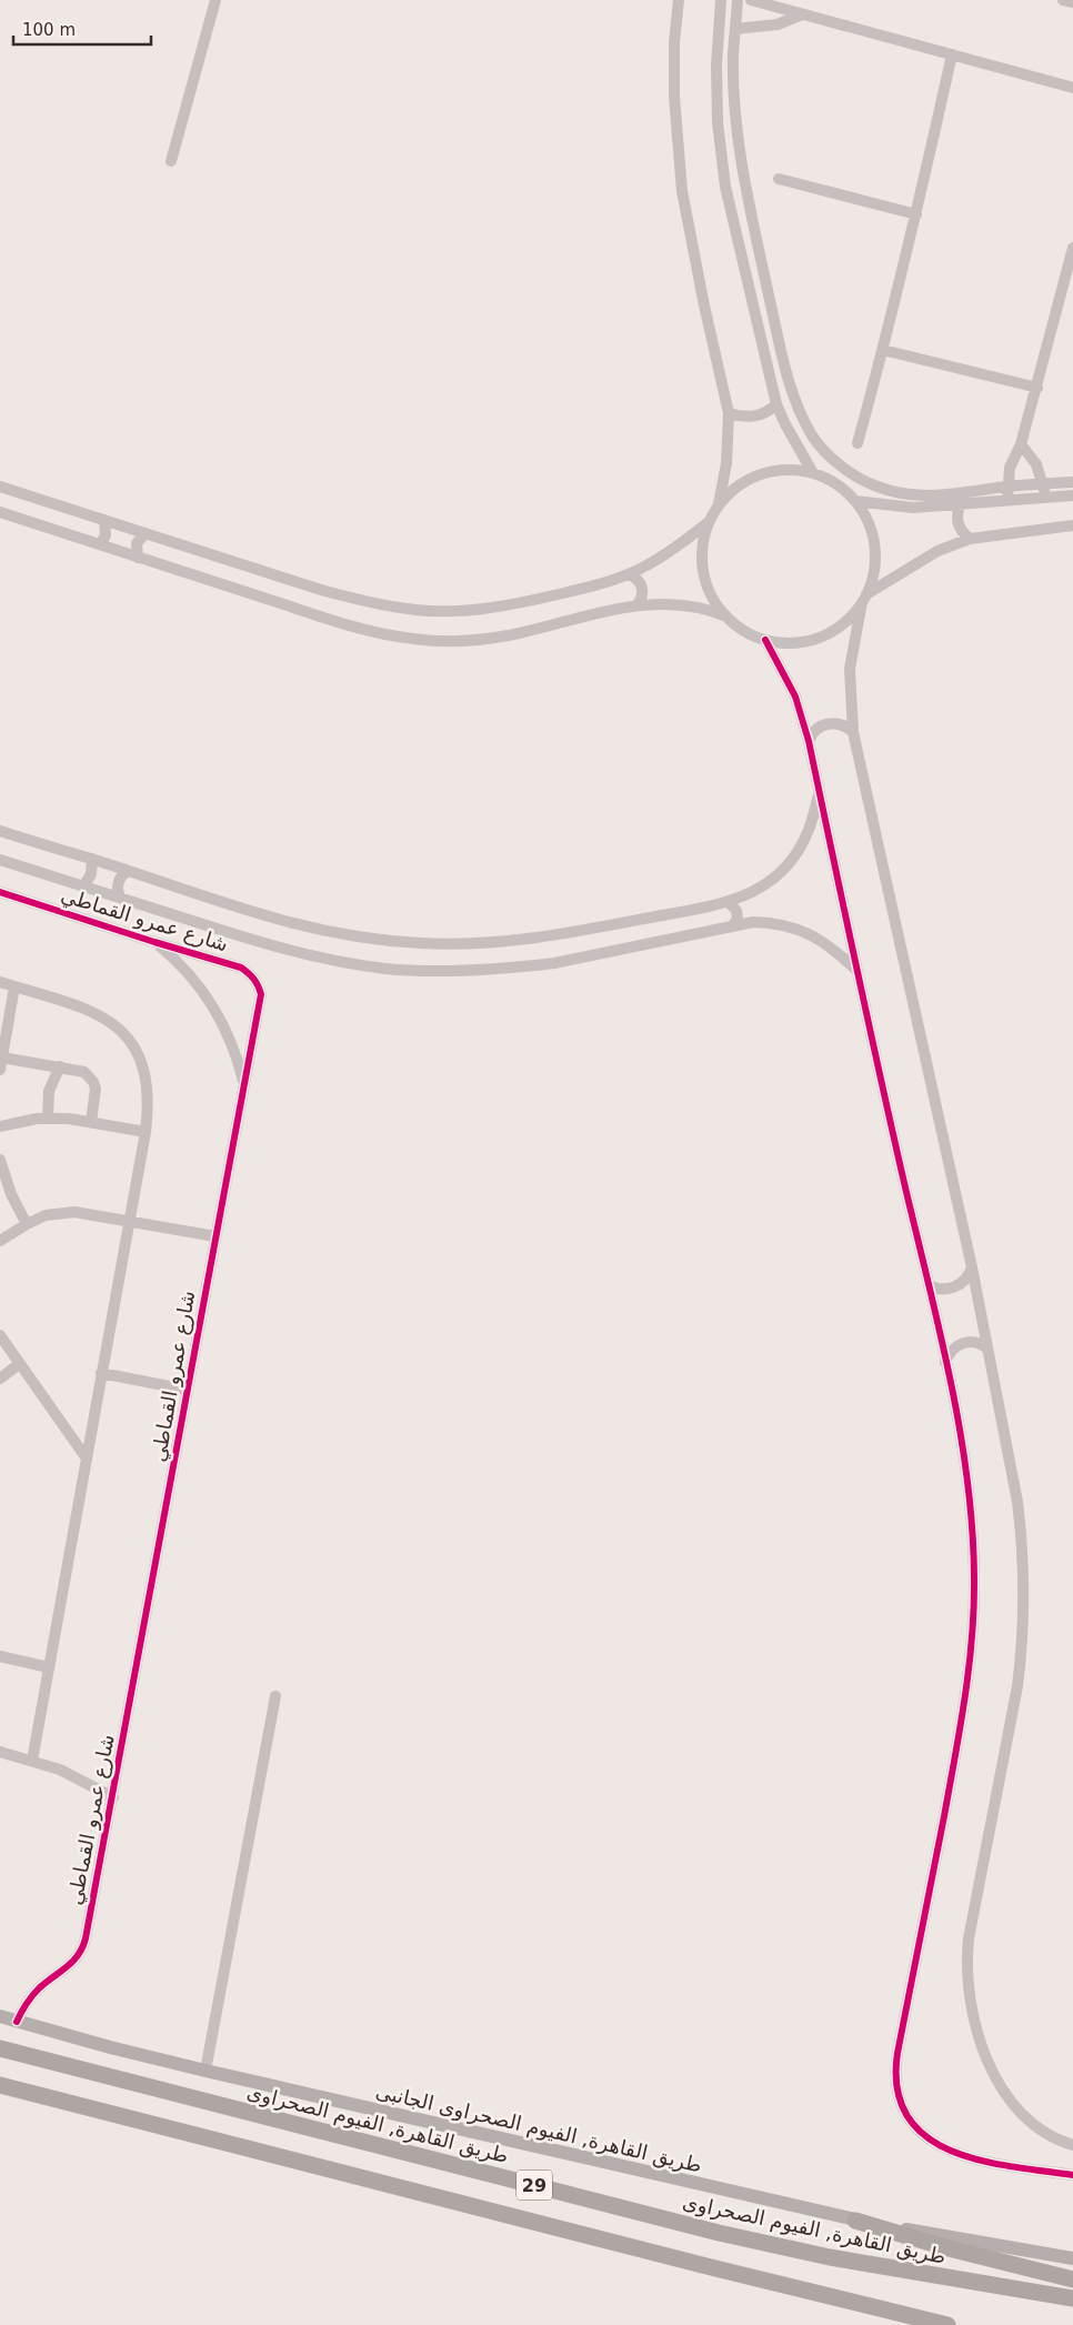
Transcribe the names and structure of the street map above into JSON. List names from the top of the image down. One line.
{"streets":{"highway":["طريق القاهرة, الفيوم الصحراوى","29"],"main road":["طريق القاهرة, الفيوم الصحراوى الجانبى"],"street":["شارع عمرو القماطي"]},"crossings":[["شارع عمرو القماطي","طريق القاهرة, الفيوم الصحراوى الجانبى"]],"scale_bar":"100 m"}
